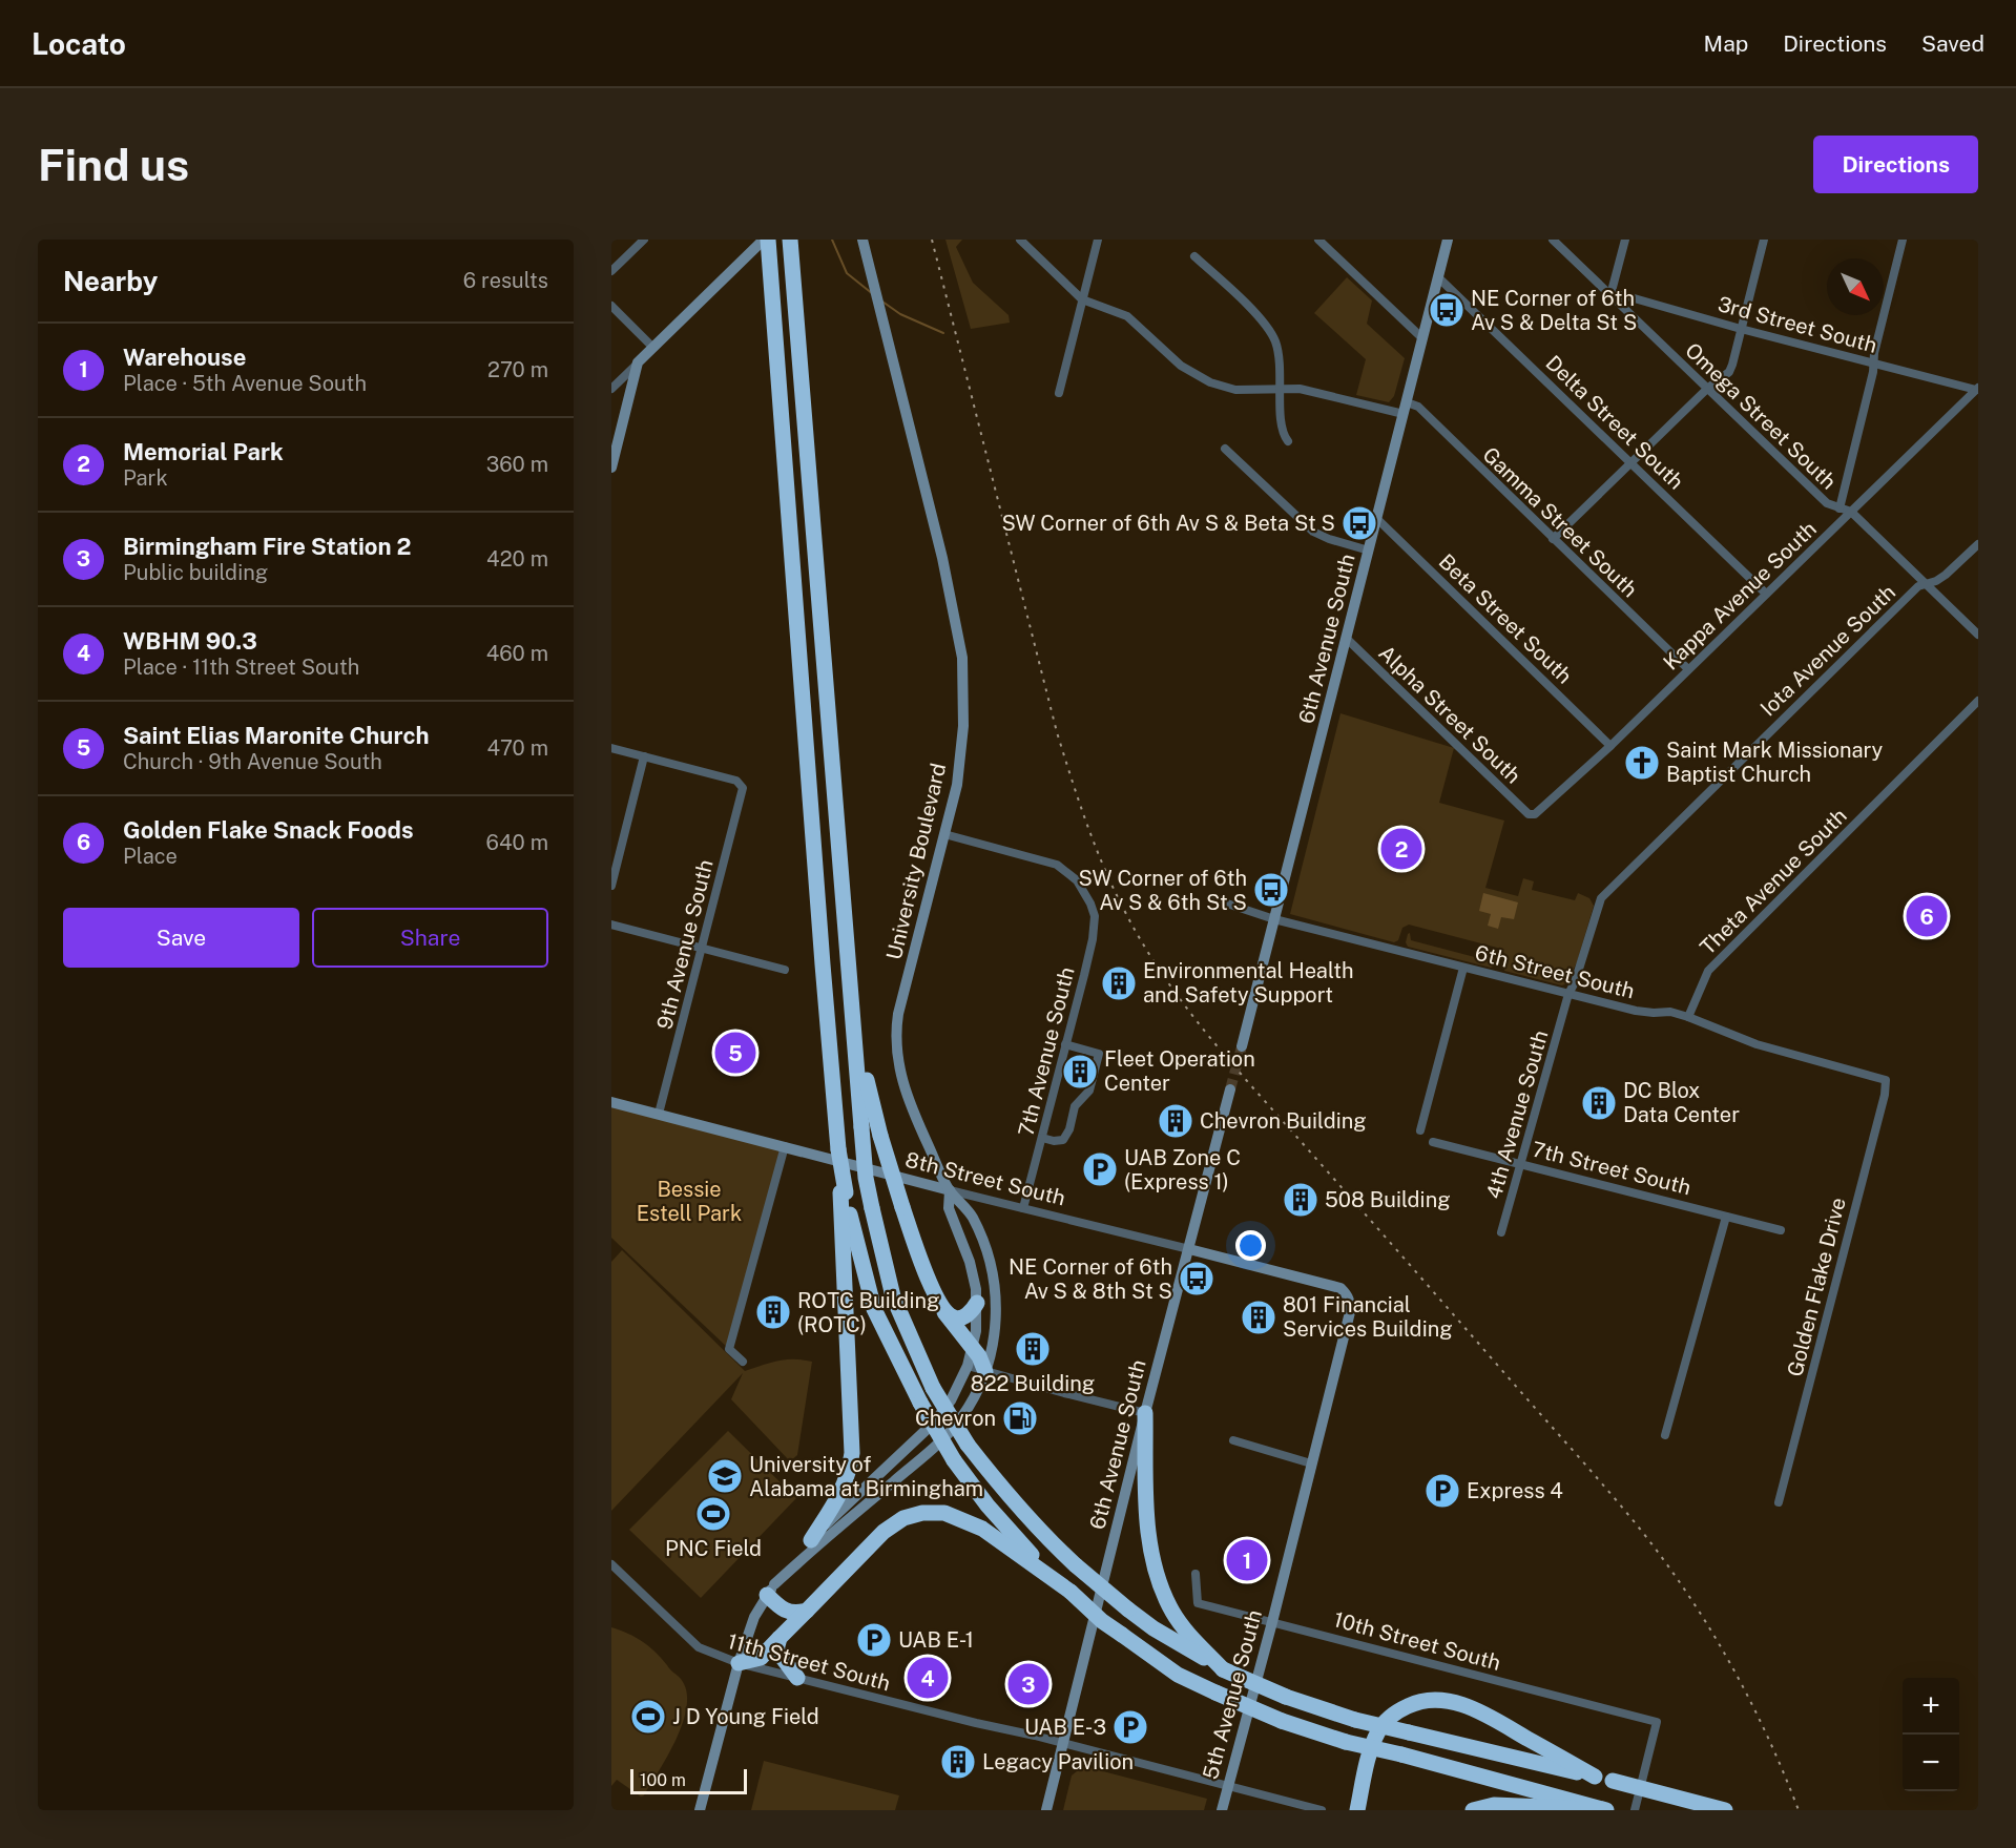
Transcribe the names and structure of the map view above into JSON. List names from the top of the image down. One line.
{"streets":{"main road":["6th Avenue South","University Boulevard","8th Street South","5th Avenue South"],"street":["3rd Street South","Omega Street South","Delta Street South","Gamma Street South","Kappa Avenue South","Beta Street South","Iota Avenue South","Alpha Street South","Theta Avenue South","9th Avenue South","6th Street South","7th Avenue South","4th Avenue South","7th Street South","Golden Flake Drive","10th Street South","11th Street South"]},"crossings":[["3rd Street South","Omega Street South"],["3rd Street South","Kappa Avenue South"],["Omega Street South","Kappa Avenue South"],["Omega Street South","Iota Avenue South"],["Delta Street South","Kappa Avenue South"],["Delta Street South","6th Avenue South"],["Gamma Street South","Kappa Avenue South"],["Gamma Street South","6th Avenue South"],["Kappa Avenue South","Beta Street South"],["Kappa Avenue South","Alpha Street South"],["Beta Street South","6th Avenue South"],["6th Avenue South","Alpha Street South"],["6th Avenue South","6th Street South"],["6th Avenue South","8th Street South"],["6th Avenue South","11th Street South"],["Iota Avenue South","4th Avenue South"],["University Boulevard","7th Avenue South"],["University Boulevard","8th Street South"],["University Boulevard","11th Street South"],["Theta Avenue South","6th Street South"],["9th Avenue South","8th Street South"],["6th Street South","4th Avenue South"],["6th Street South","Golden Flake Drive"],["7th Avenue South","8th Street South"],["4th Avenue South","7th Street South"],["8th Street South","5th Avenue South"],["10th Street South","5th Avenue South"],["11th Street South","5th Avenue South"]],"parks":["Bessie Estell Park"],"places":{"bus stop":["NE Corner of 6th Av S & Delta St S","SW Corner of 6th Av S & Beta St S","SW Corner of 6th Av S & 6th St S","NE Corner of 6th Av S & 8th St S"],"church":["Saint Mark Missionary Baptist Church"],"building":["Environmental Health and Safety Support","Fleet Operation Center","DC Blox Data Center","Chevron Building","508 Building","ROTC Building (ROTC)","801 Financial Services Building","822 Building","Legacy Pavilion"],"parking":["UAB Zone C (Express 1)","Express 4","UAB E-1","UAB E-3"],"fuel station":["Chevron"],"school or university":["University of Alabama at Birmingham"],"sports":["PNC Field","J D Young Field"]},"scale_bar":"100 m","north":"bottom right","page":{"header":"Locato","nav":["Map","Directions","Saved"],"buttons":["Directions",["Save","Share"]],"title":"Find us","heading":["Nearby","6 results"],"list":[{"mark":"1","name":"Warehouse","note":"Place · 5th Avenue South","value":"270 m"},{"mark":"2","name":"Memorial Park","note":"Park","value":"360 m"},{"mark":"3","name":"Birmingham Fire Station 2","note":"Public building","value":"420 m"},{"mark":"4","name":"WBHM 90.3","note":"Place · 11th Street South","value":"460 m"},{"mark":"5","name":"Saint Elias Maronite Church","note":"Church · 9th Avenue South","value":"470 m"},{"mark":"6","name":"Golden Flake Snack Foods","note":"Place","value":"640 m"}],"pins":["2","6","5","1","4","3"],"map_buttons":["+","−"],"scale":"100 m"}}
